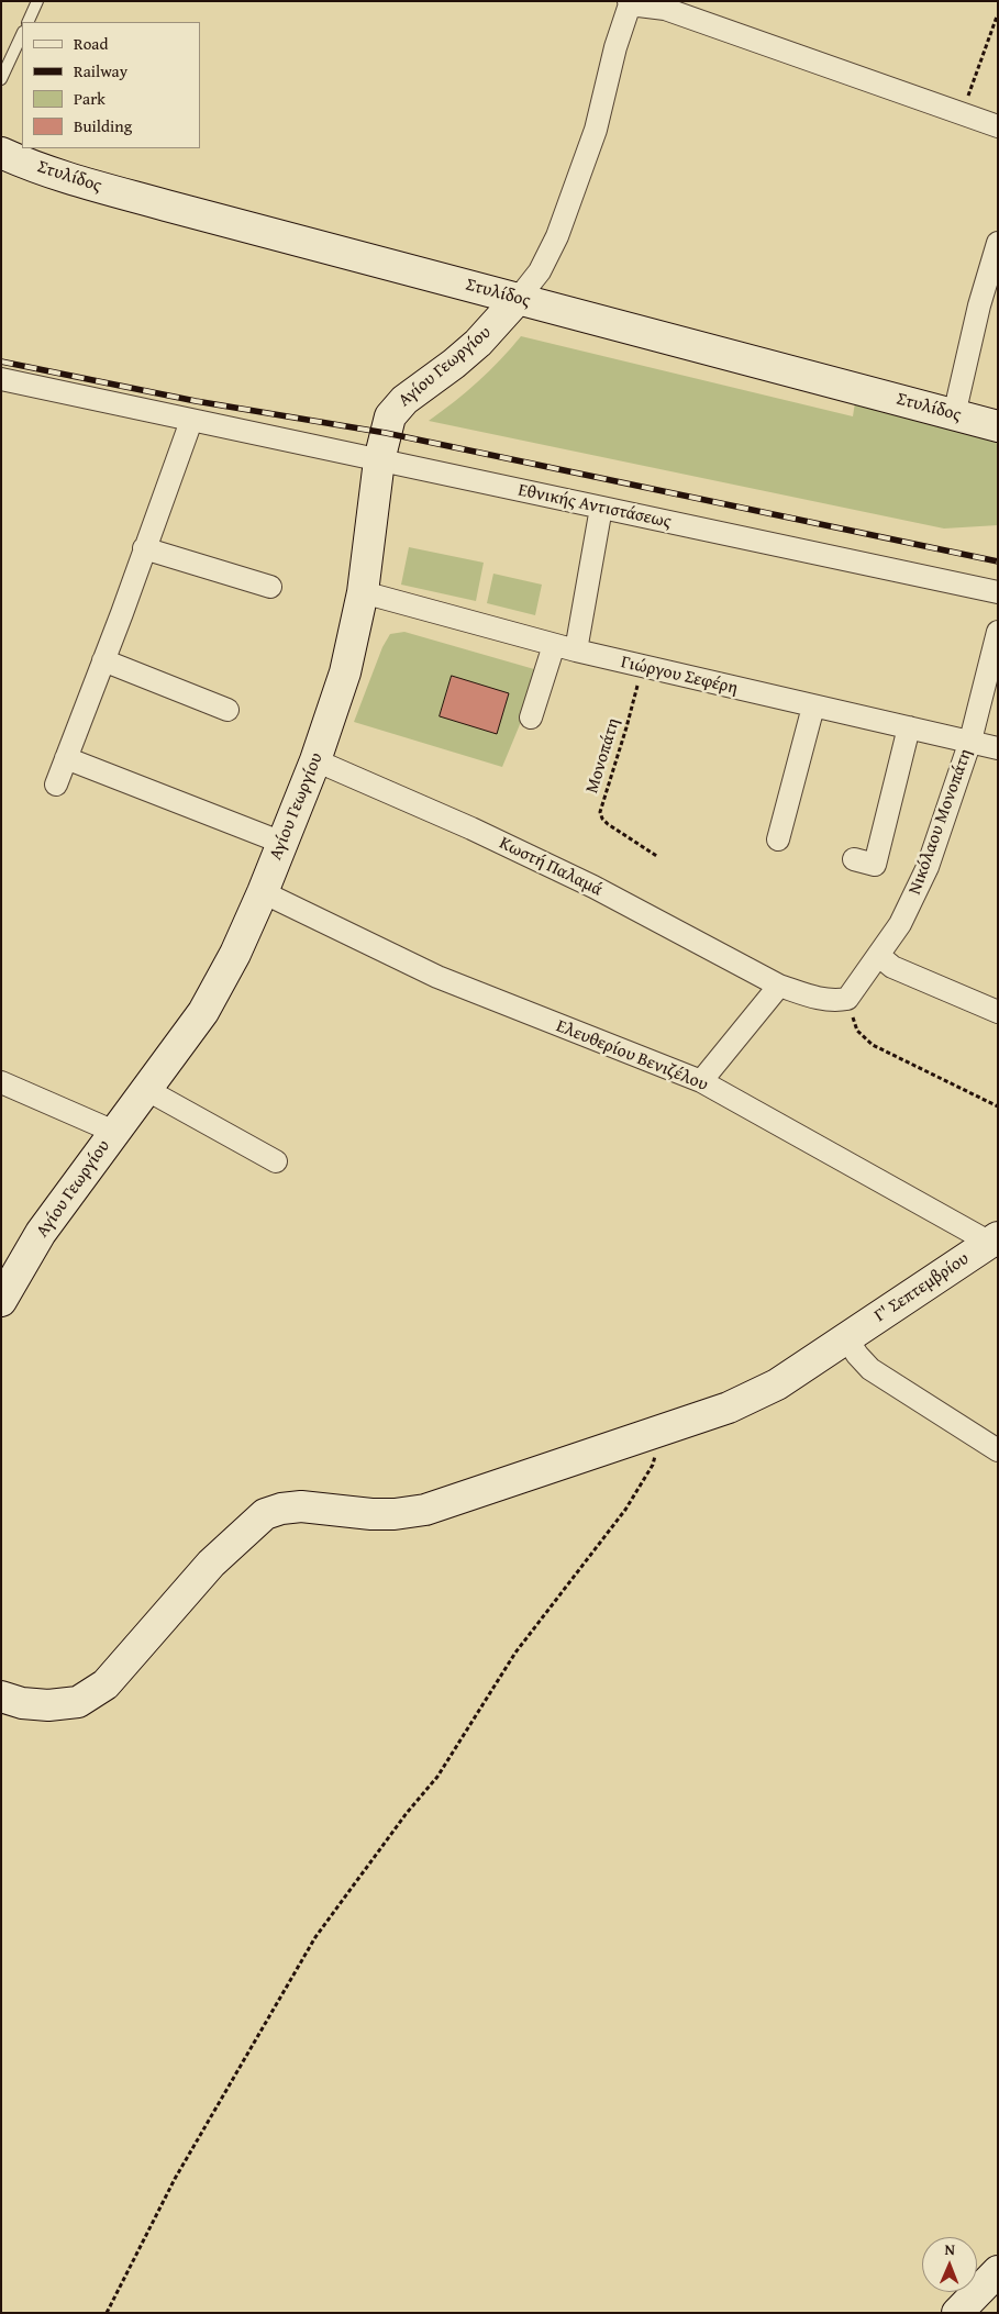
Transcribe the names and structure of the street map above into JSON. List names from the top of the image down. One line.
{"streets":{"street":["Στυλίδος","Αγίου Γεωργίου","Εθνικής Αντιστάσεως","Γιώργου Σεφέρη","Νικόλαου Μονοπάτη","Κωστή Παλαμά","Ελευθερίου Βενιζέλου","Γ' Σεπτεμβρίου"],"path":["Μονοπάτη"]},"crossings":[["Στυλίδος","Αγίου Γεωργίου"],["Αγίου Γεωργίου","Εθνικής Αντιστάσεως"],["Αγίου Γεωργίου","Γιώργου Σεφέρη"],["Αγίου Γεωργίου","Κωστή Παλαμά"],["Αγίου Γεωργίου","Ελευθερίου Βενιζέλου"],["Γιώργου Σεφέρη","Μονοπάτη"],["Γιώργου Σεφέρη","Νικόλαου Μονοπάτη"],["Ελευθερίου Βενιζέλου","Γ' Σεπτεμβρίου"]],"legend":["Road","Railway","Park","Building"],"north":"top"}
